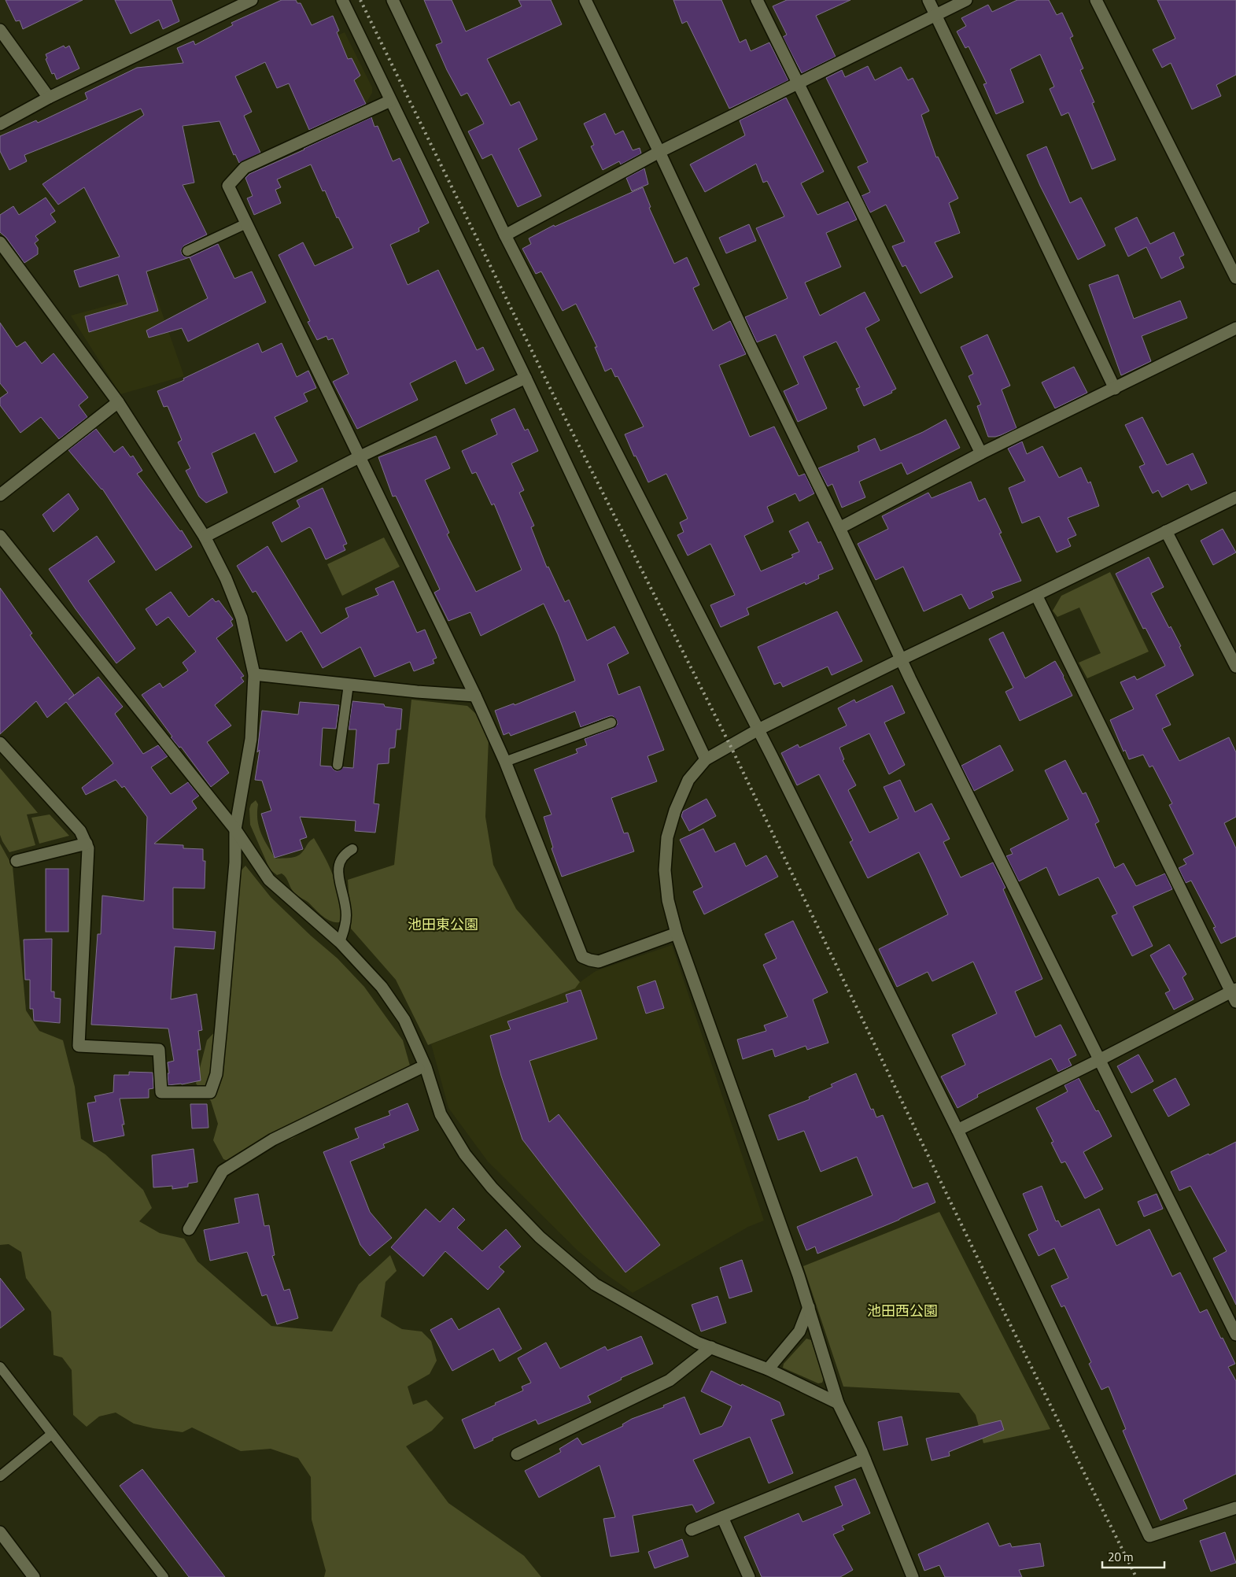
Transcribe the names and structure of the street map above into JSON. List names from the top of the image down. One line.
{"parks":["池田東公園","池田西公園"],"scale_bar":"20 m"}
